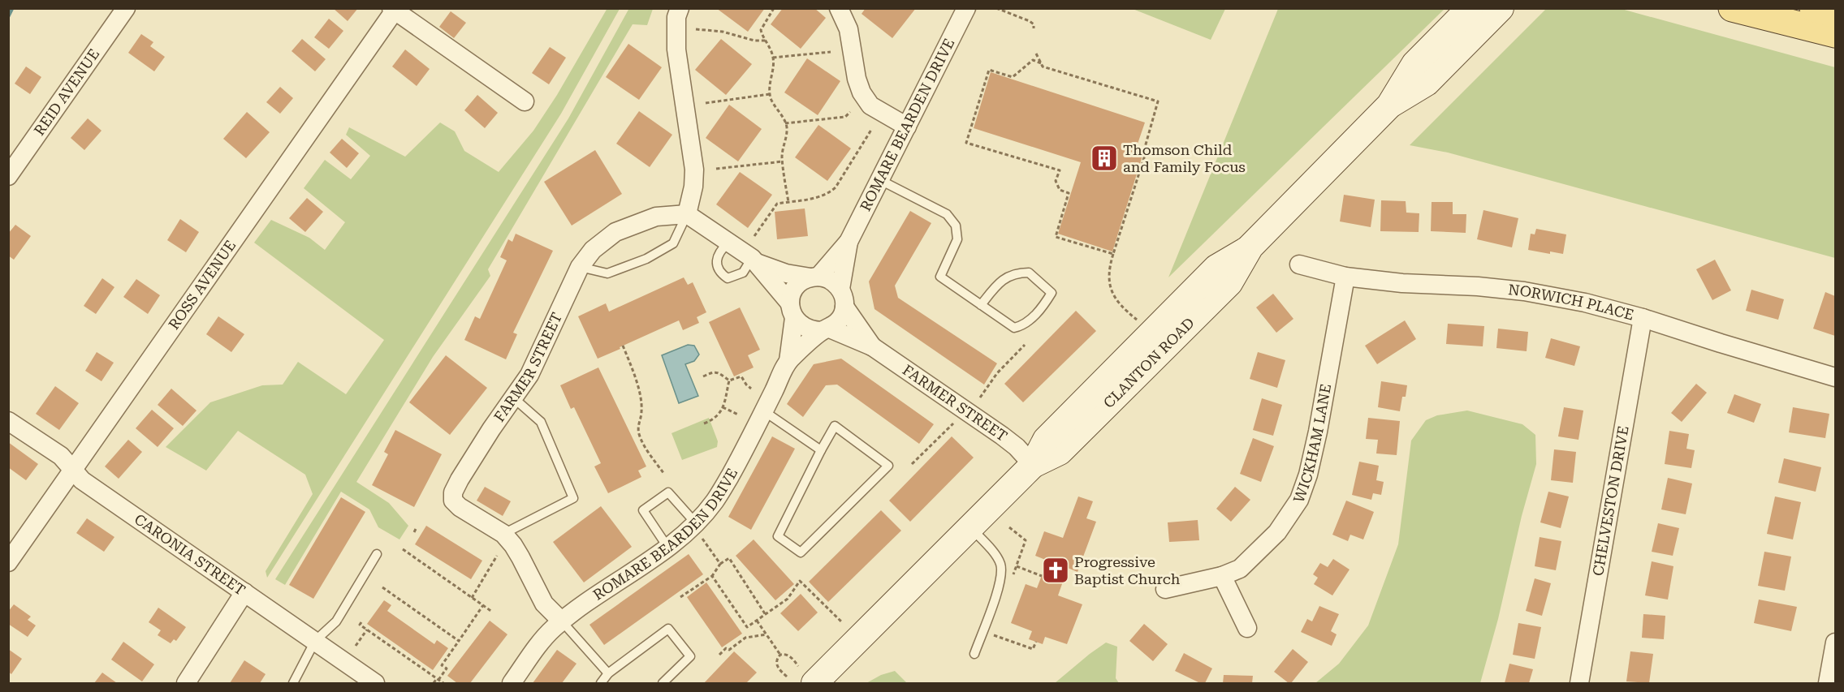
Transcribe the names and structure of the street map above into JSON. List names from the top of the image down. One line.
{"streets":{"main road":["CLANTON ROAD"],"street":["REID AVENUE","ROMARE BEARDEN DRIVE","ROSS AVENUE","NORWICH PLACE","FARMER STREET","WICKHAM LANE","CHELVESTON DRIVE","CARONIA STREET"]},"crossings":[["ROMARE BEARDEN DRIVE","FARMER STREET"],["ROSS AVENUE","CARONIA STREET"],["NORWICH PLACE","WICKHAM LANE"],["NORWICH PLACE","CHELVESTON DRIVE"],["CLANTON ROAD","FARMER STREET"]],"places":{"building":["Thomson Child and Family Focus"],"church":["Progressive Baptist Church"]}}
